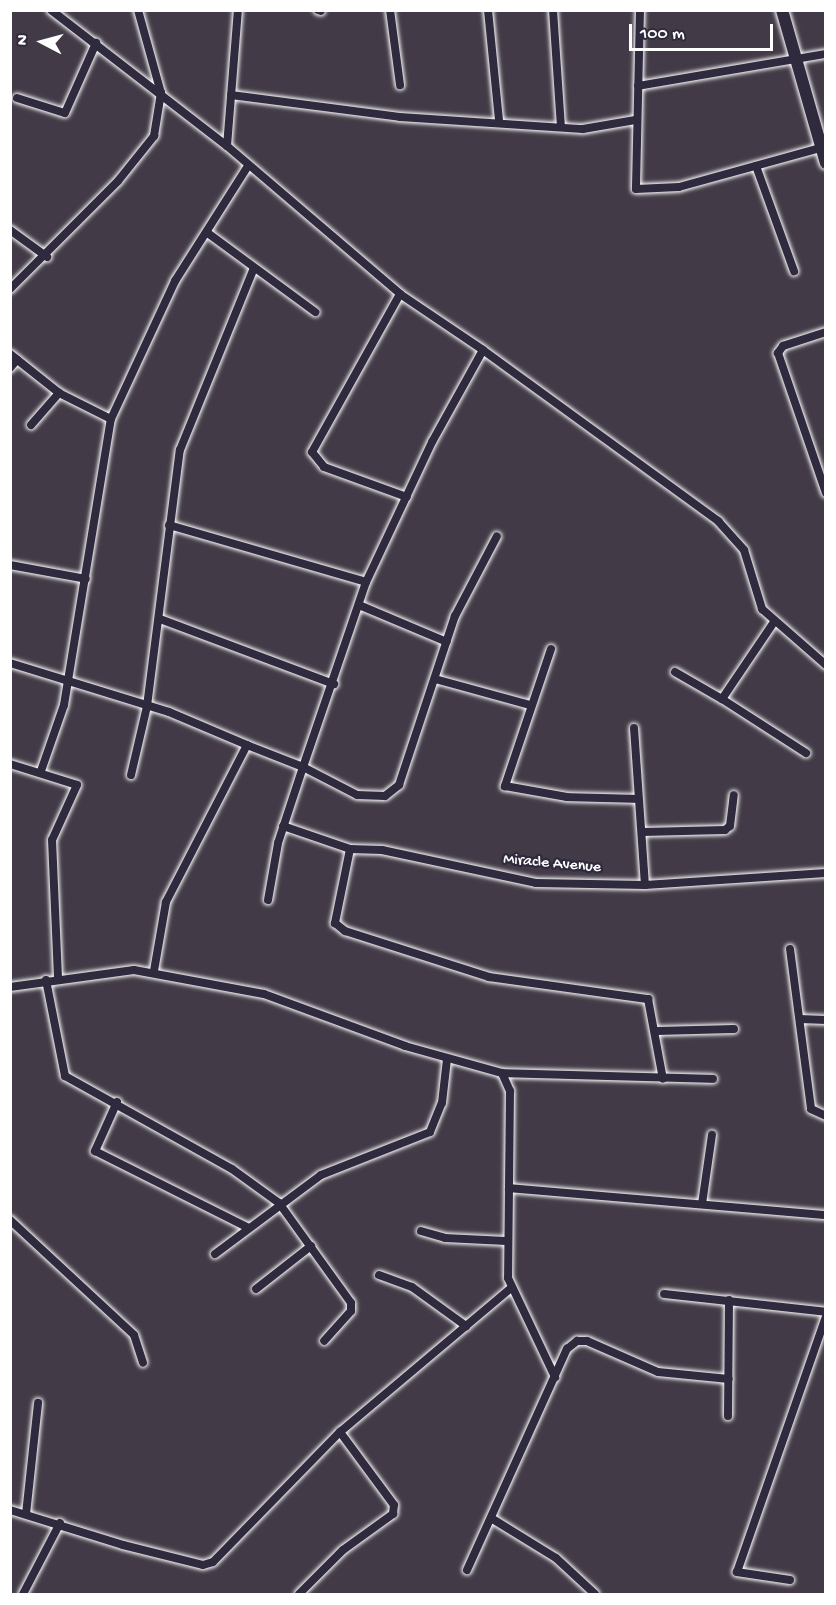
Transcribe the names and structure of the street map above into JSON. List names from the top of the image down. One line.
{"streets":{"street":["Miracle Avenue"]},"scale_bar":"100 m","north":"left"}
